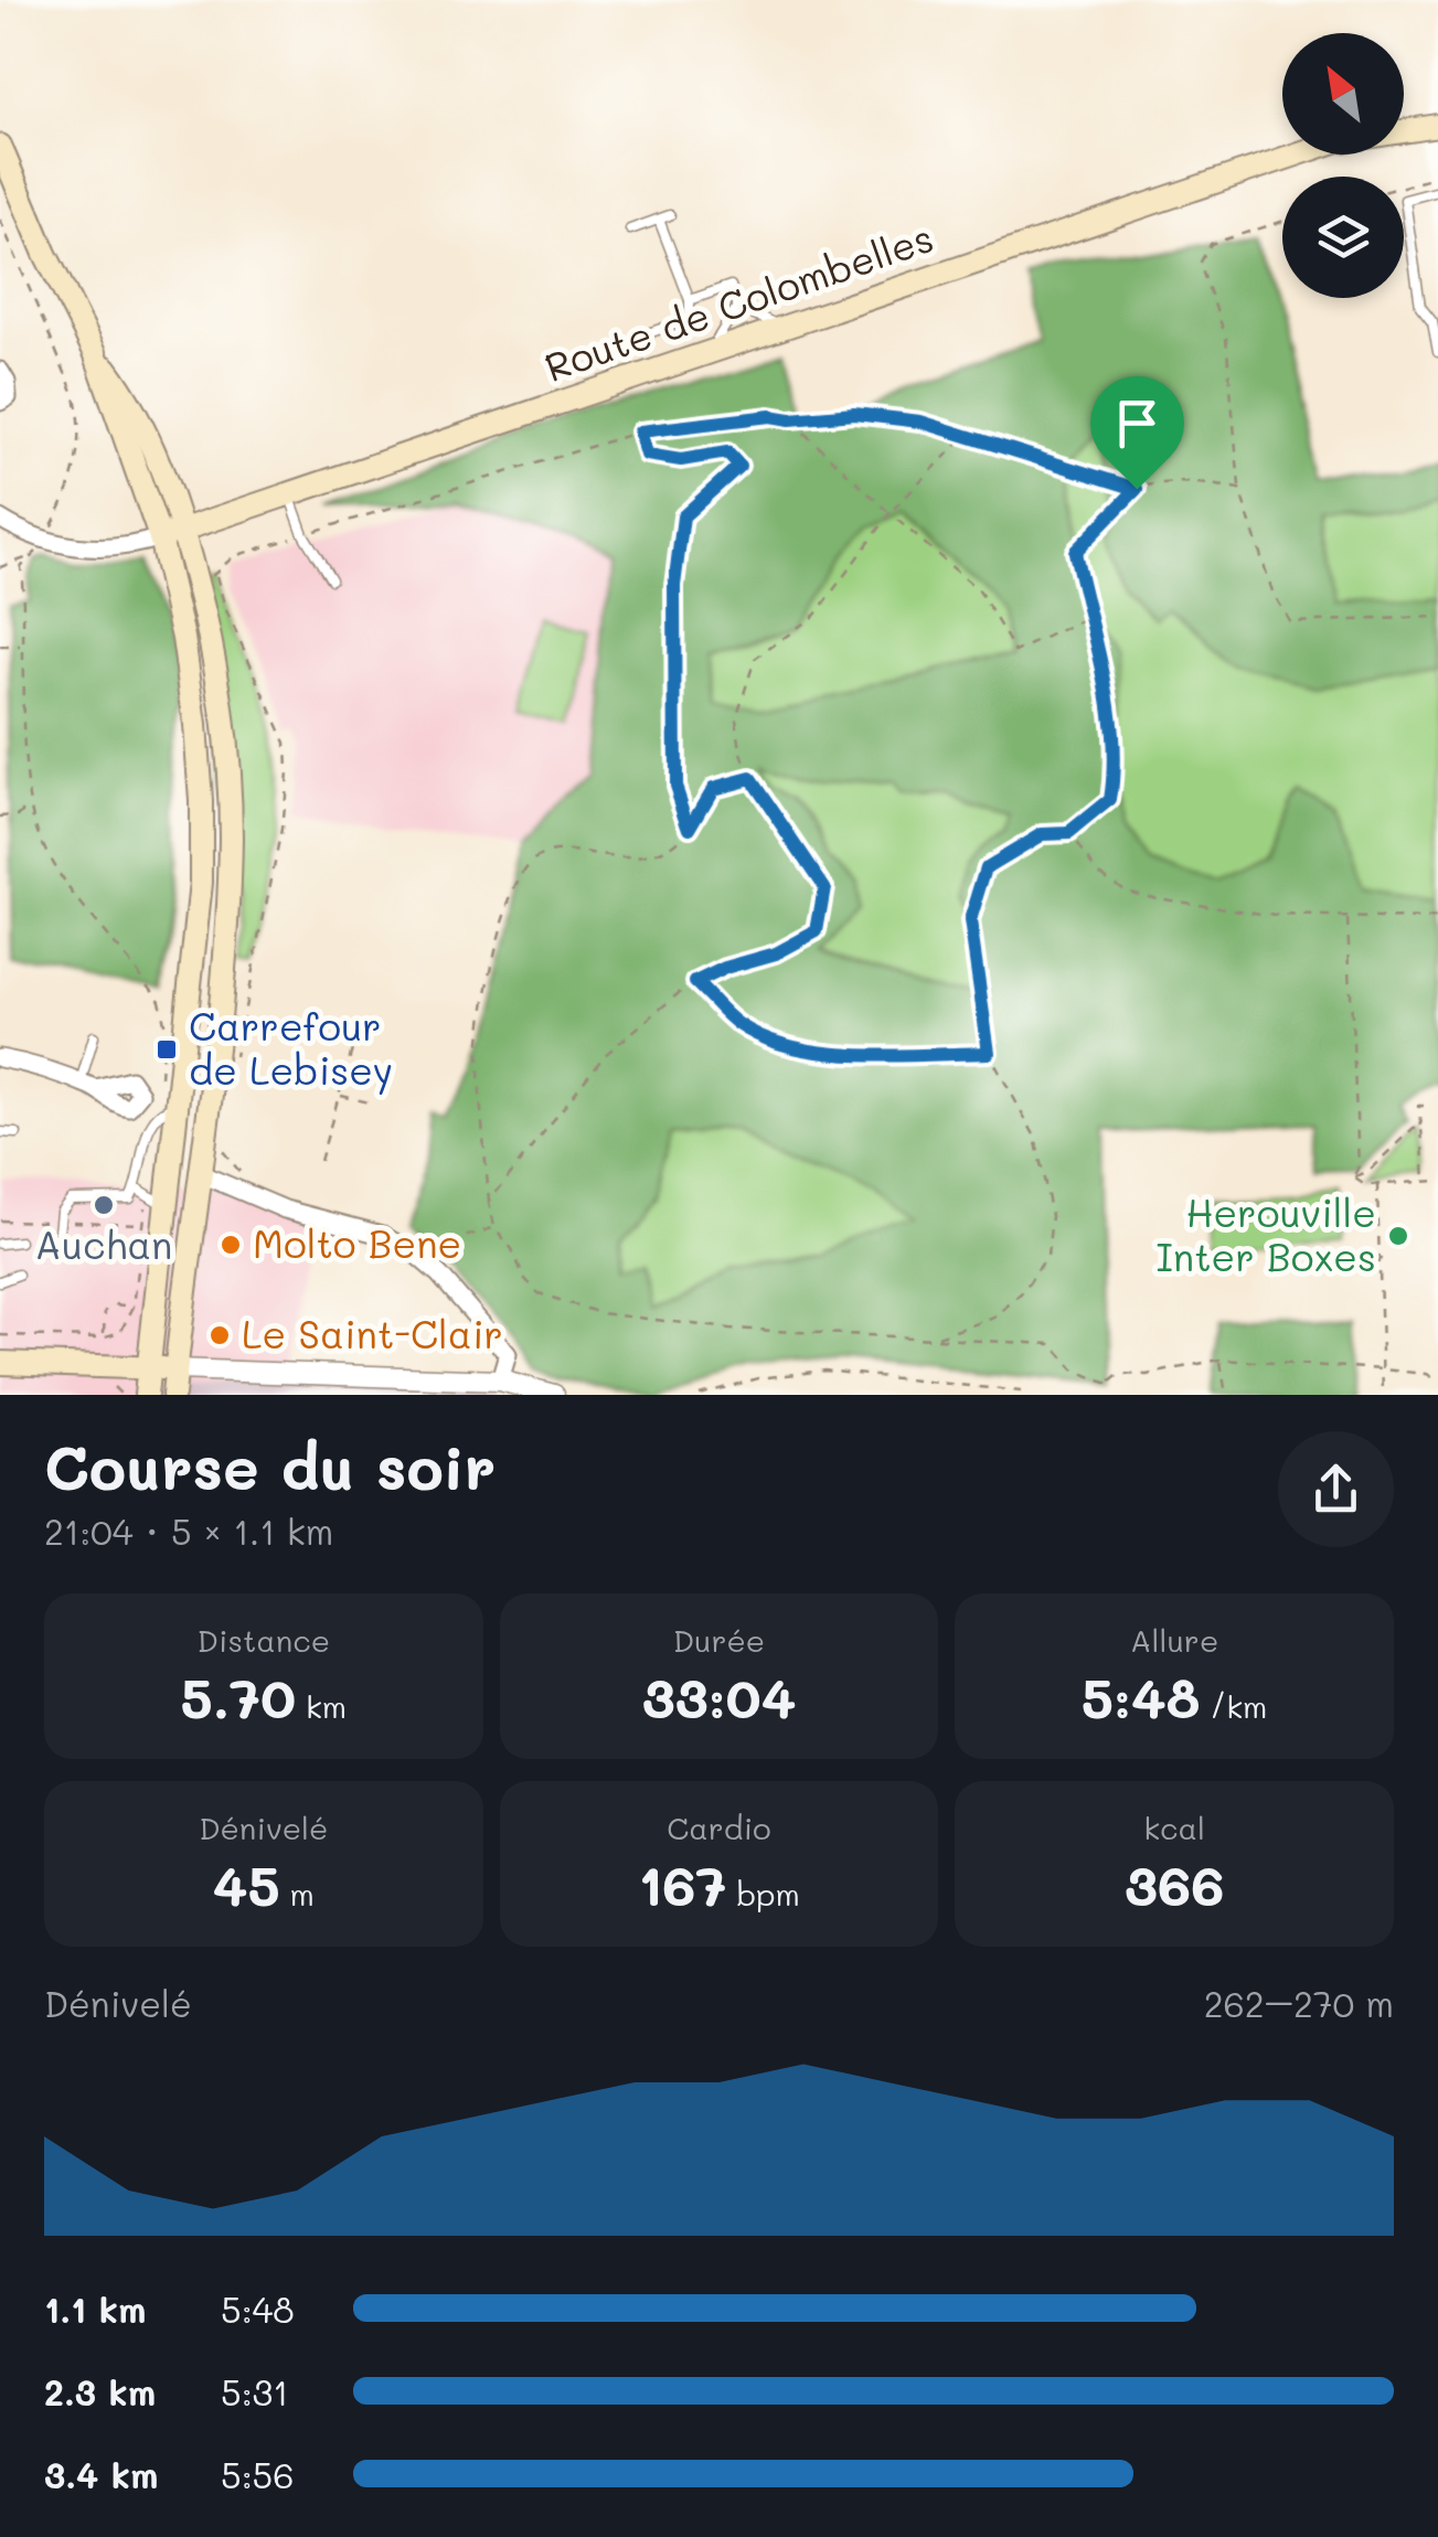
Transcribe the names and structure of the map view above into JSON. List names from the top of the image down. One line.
{"streets":{"main road":["Route de Colombelles"]},"places":{"transit":["Carrefour de Lebisey"],"other":["Auchan","Herouville Inter Boxes","Molto Bene","Le Saint-Clair"]},"north":"top left","page":{"heading":["Course du soir","21:04 · 5 × 1.1 km"],"stats":[["Distance","5.70 km"],["Durée","33:04"],["Allure","5:48 /km"],["Dénivelé","45 m"],["Cardio","167 bpm"],["kcal","366"]],"chart":["Dénivelé","262–270 m"],"list":[{"name":"1.1 km","note":"5:48"},{"name":"2.3 km","note":"5:31"},{"name":"3.4 km","note":"5:56"}]}}
